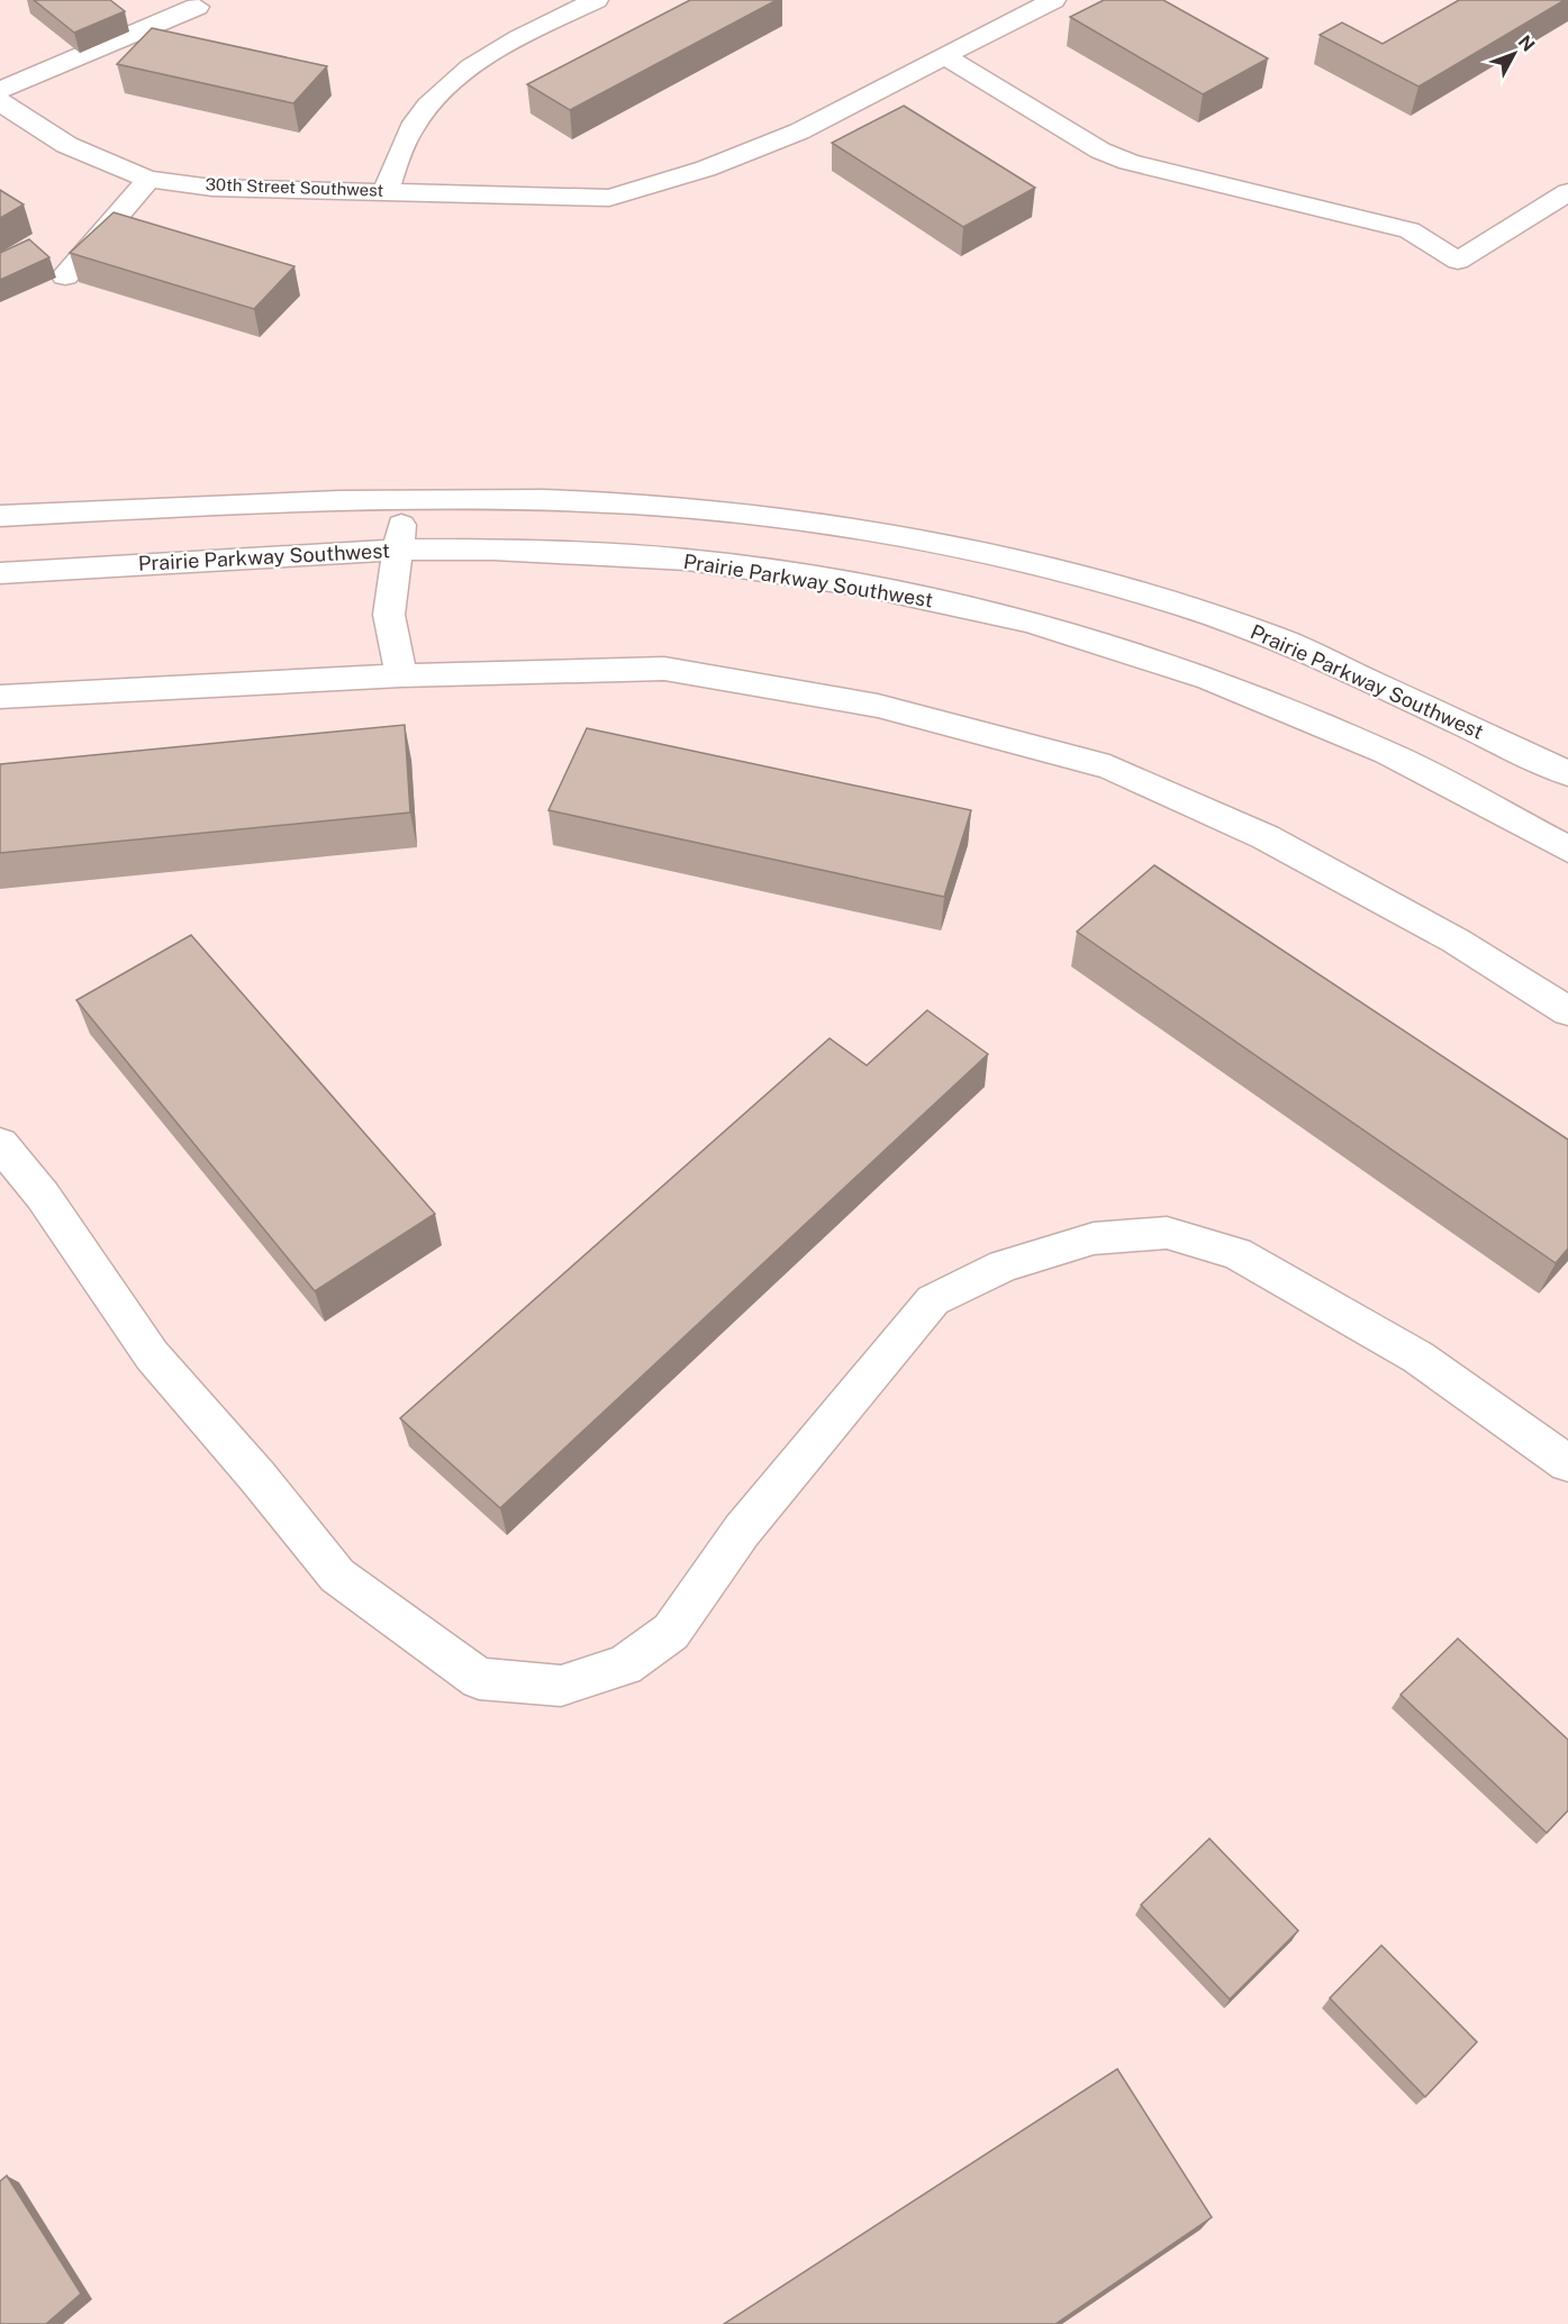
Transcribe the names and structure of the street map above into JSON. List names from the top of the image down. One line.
{"streets":{"street":["30th Street Southwest","Prairie Parkway Southwest"]},"north":"top right"}
